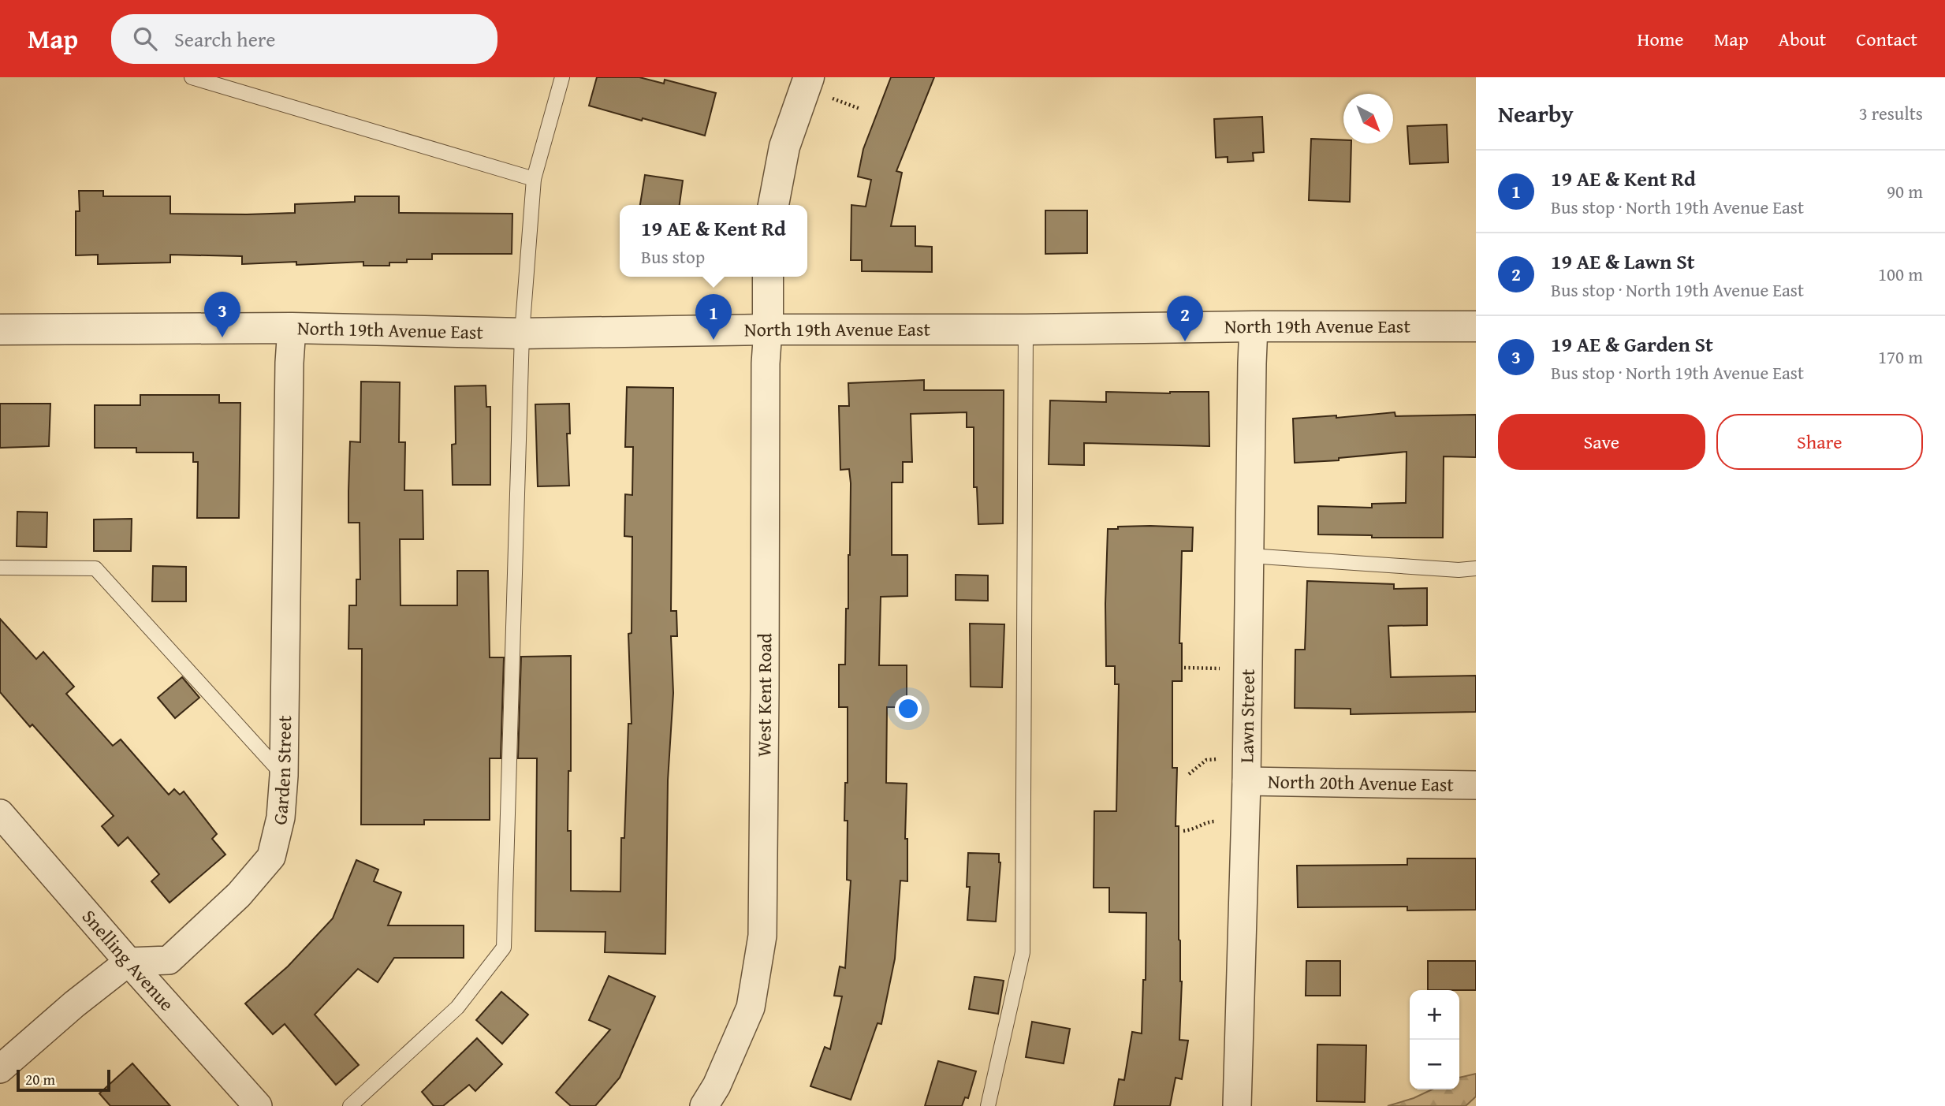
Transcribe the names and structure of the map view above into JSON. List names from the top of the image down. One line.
{"streets":{"street":["North 19th Avenue East","West Kent Road","Lawn Street","Garden Street","North 20th Avenue East","Snelling Avenue"]},"crossings":[["North 19th Avenue East","West Kent Road"],["North 19th Avenue East","Lawn Street"],["North 19th Avenue East","Garden Street"],["Lawn Street","North 20th Avenue East"],["Garden Street","Snelling Avenue"]],"scale_bar":"20 m","north":"bottom right","page":{"header":"Map","search":"Search here","nav":["Home","Map","About","Contact"],"heading":["Nearby","3 results"],"list":[{"mark":"1","name":"19 AE & Kent Rd","note":"Bus stop · North 19th Avenue East","value":"90 m"},{"mark":"2","name":"19 AE & Lawn St","note":"Bus stop · North 19th Avenue East","value":"100 m"},{"mark":"3","name":"19 AE & Garden St","note":"Bus stop · North 19th Avenue East","value":"170 m"}],"popup":["19 AE & Kent Rd","Bus stop"],"pins":["3","1","2"],"buttons":["Save","Share"],"map_buttons":["+","−"],"scale":"20 m"}}
